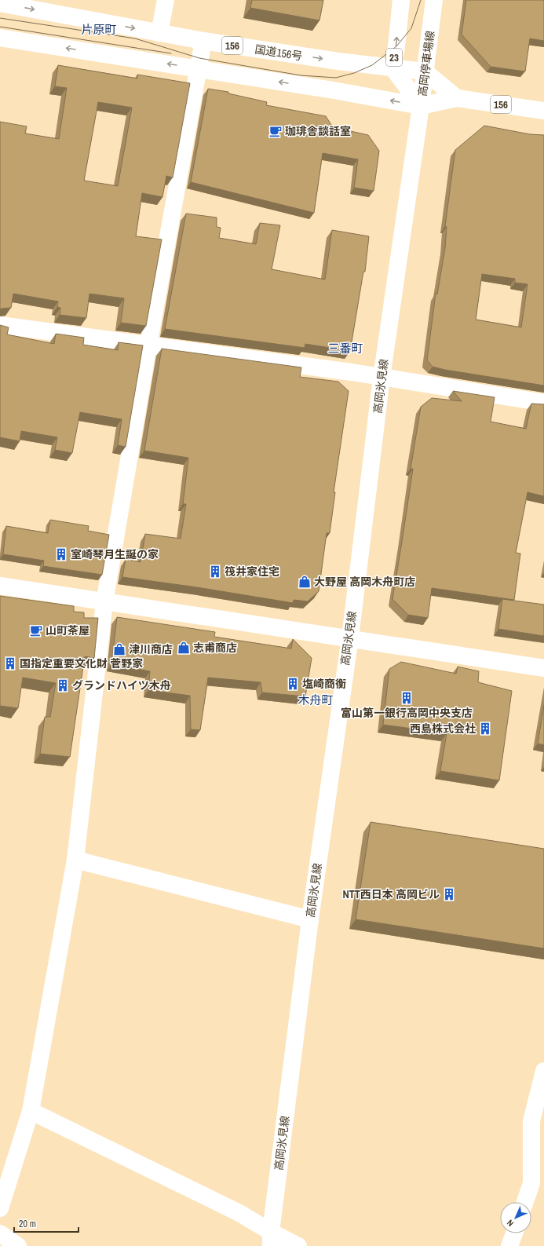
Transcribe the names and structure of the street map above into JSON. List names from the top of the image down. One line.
{"streets":{"main road":["156","国道156号","23","高岡停車場線","高岡氷見線"]},"crossings":[["156","高岡停車場線"],["156","高岡氷見線"],["国道156号","23"],["国道156号","高岡停車場線"],["23","高岡停車場線"],["高岡停車場線","高岡氷見線"]],"districts":["片原町","三番町","木舟町"],"places":{"cafe":["珈琲舎談話室","山町茶屋"],"building":["室崎琴月生誕の家","筏井家住宅","国指定重要文化財 菅野家","塩崎商衡","グランドハイツ木舟","富山第一銀行高岡中央支店","西島株式会社","NTT西日本 高岡ビル"],"shop":["大野屋 高岡木舟町店","志甫商店","津川商店"]},"scale_bar":"20 m","north":"bottom left"}
